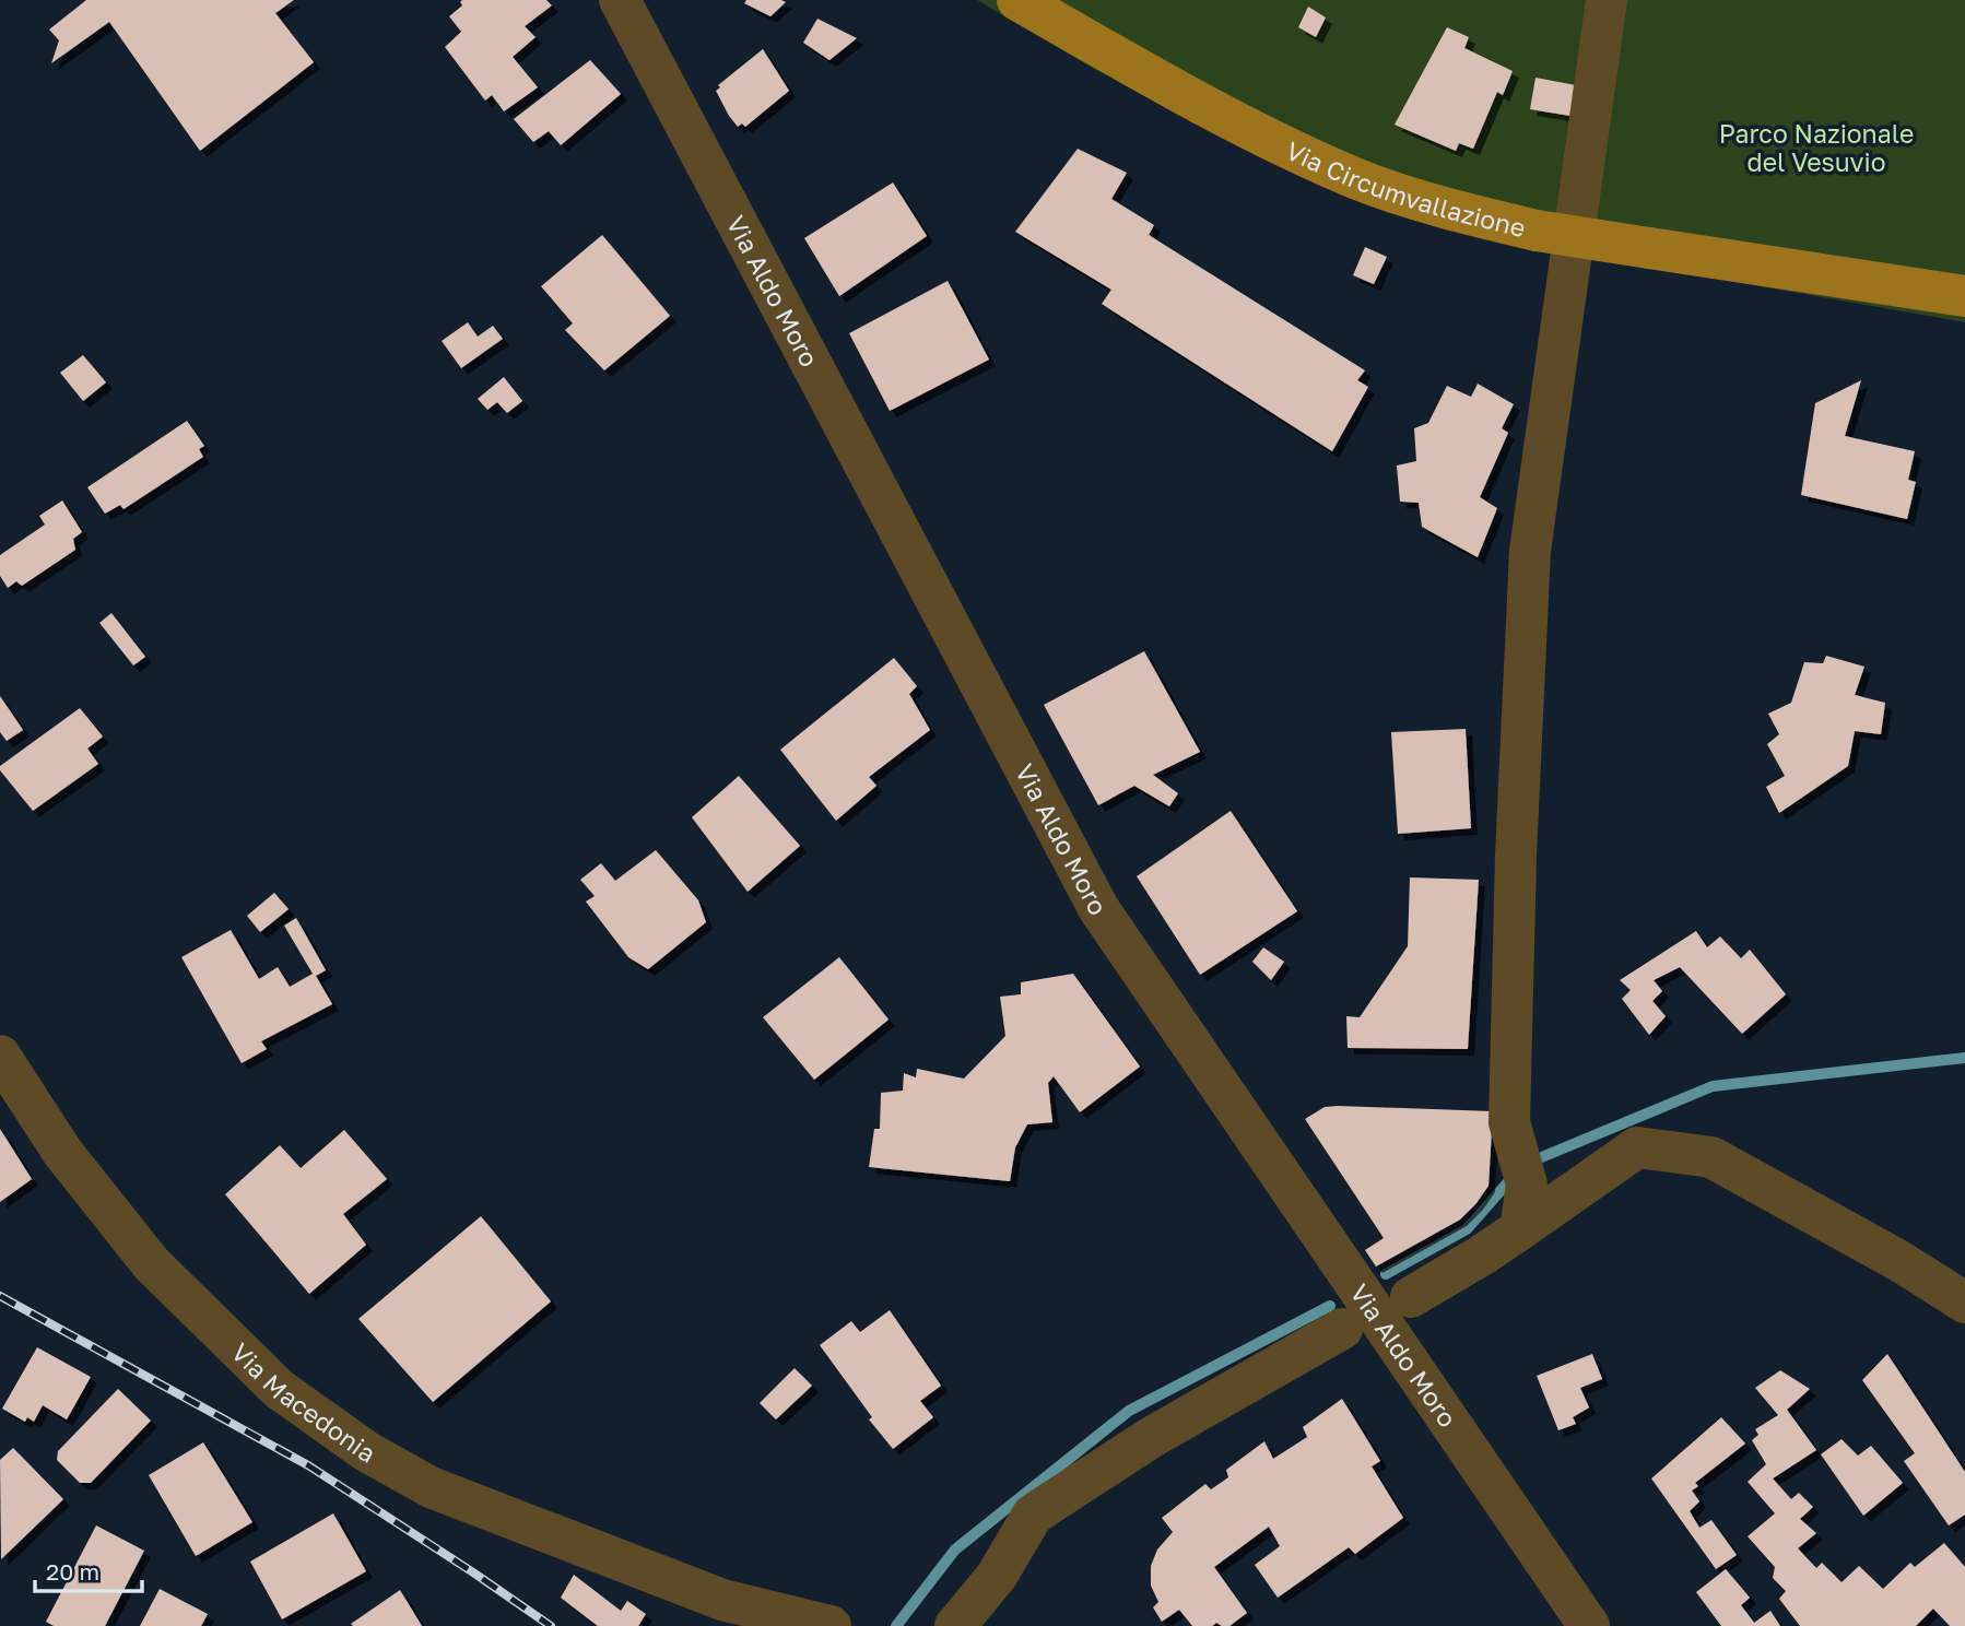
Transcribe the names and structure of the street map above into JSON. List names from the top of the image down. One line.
{"streets":{"main road":["Via Circumvallazione"],"street":["Via Aldo Moro","Via Macedonia"]},"parks":["Parco Nazionale del Vesuvio"],"scale_bar":"20 m"}
